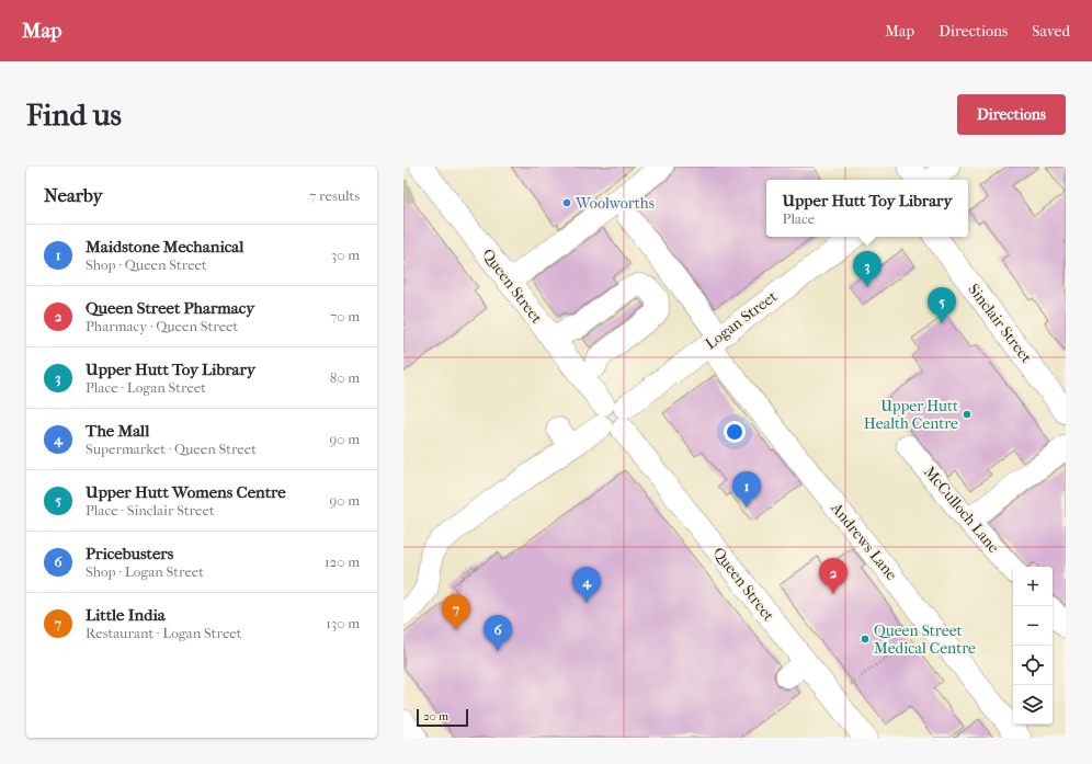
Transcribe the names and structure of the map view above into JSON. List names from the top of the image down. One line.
{"streets":{"street":["Queen Street","Logan Street","Sinclair Street","McCulloch Lane","Andrews Lane"]},"crossings":[["Queen Street","Logan Street"],["Logan Street","Andrews Lane"]],"places":["Woolworths","Upper Hutt Health Centre","Queen Street Medical Centre"],"scale_bar":"20 m","page":{"header":"Map","nav":["Map","Directions","Saved"],"buttons":"Directions","title":"Find us","heading":["Nearby","7 results"],"popup":["Upper Hutt Toy Library","Place"],"list":[{"mark":"1","name":"Maidstone Mechanical","note":"Shop · Queen Street","value":"30 m"},{"mark":"2","name":"Queen Street Pharmacy","note":"Pharmacy · Queen Street","value":"70 m"},{"mark":"3","name":"Upper Hutt Toy Library","note":"Place · Logan Street","value":"80 m"},{"mark":"4","name":"The Mall","note":"Supermarket · Queen Street","value":"90 m"},{"mark":"5","name":"Upper Hutt Womens Centre","note":"Place · Sinclair Street","value":"90 m"},{"mark":"6","name":"Pricebusters","note":"Shop · Logan Street","value":"120 m"},{"mark":"7","name":"Little India","note":"Restaurant · Logan Street","value":"130 m"}],"pins":["3","5","1","2","4","7","6"],"map_buttons":["+","−"],"scale":"20 m"}}
